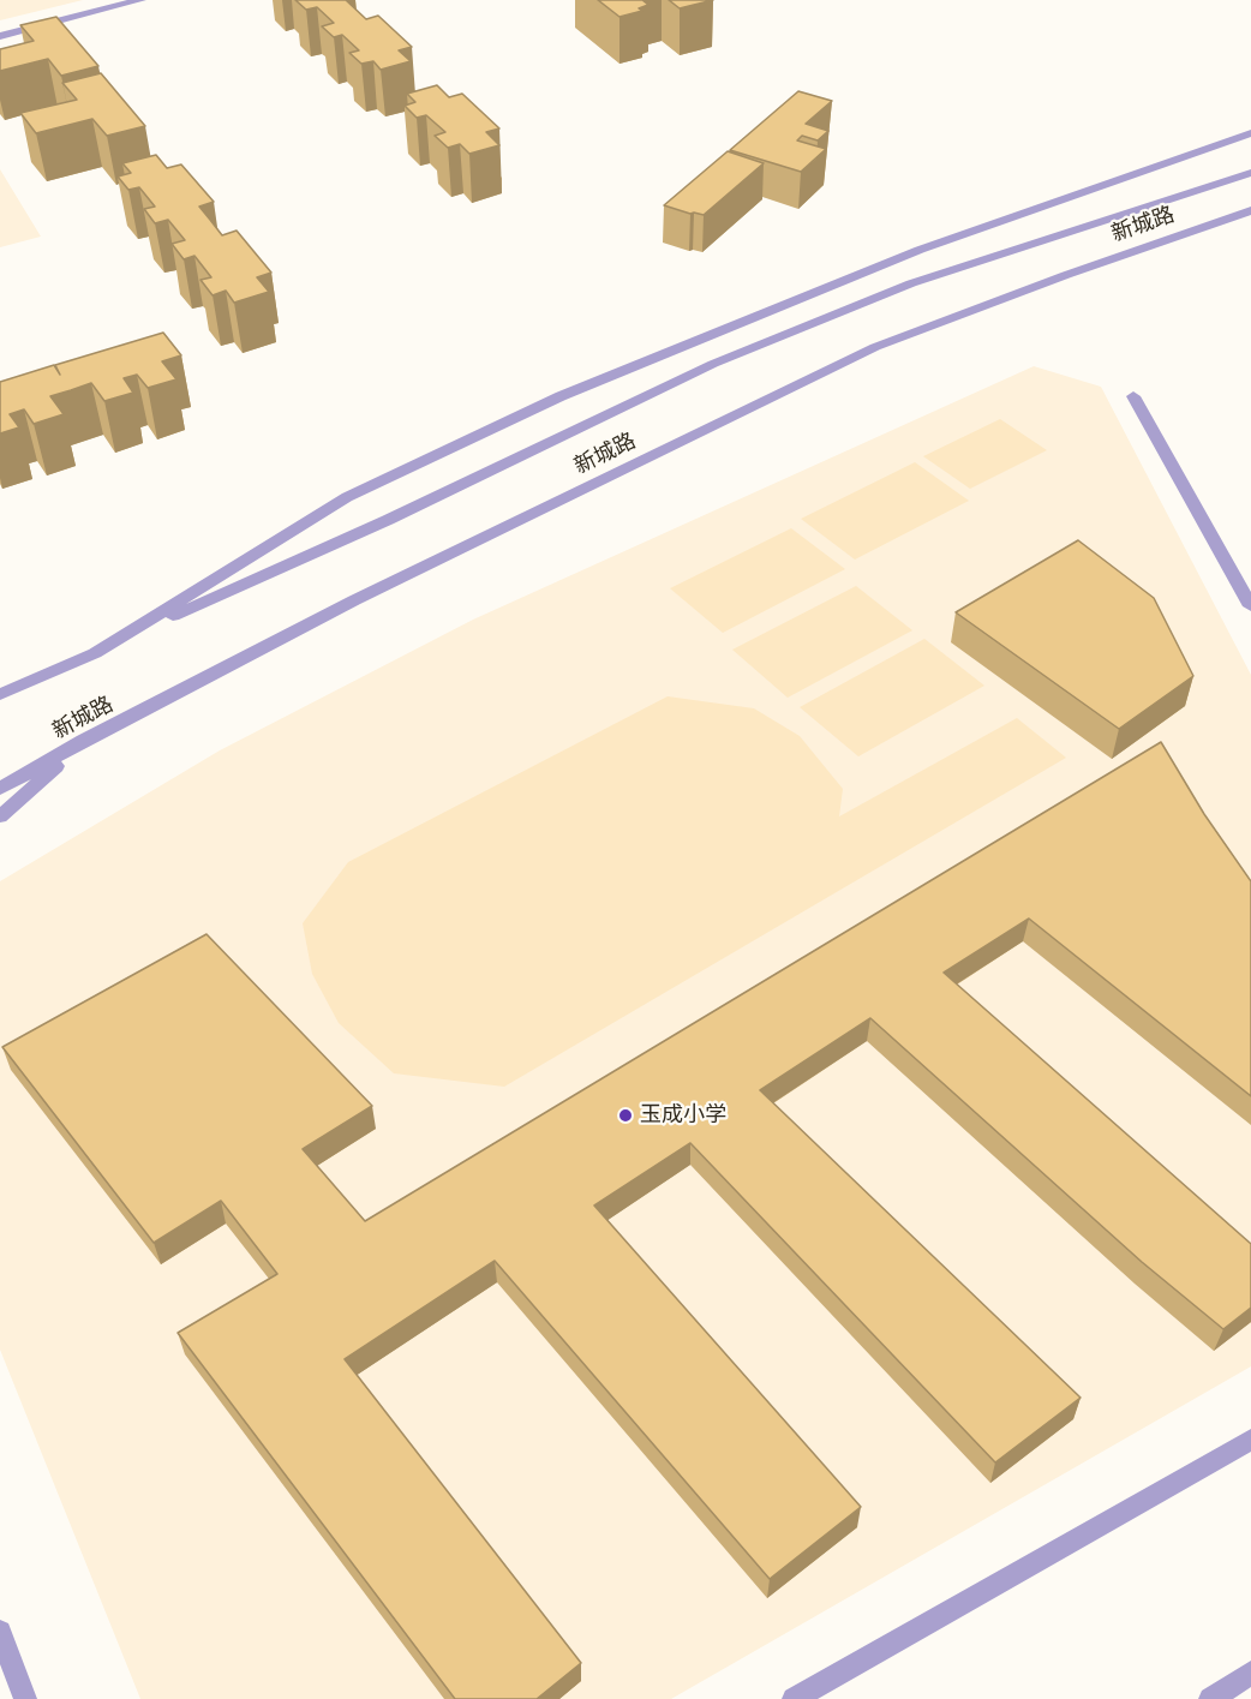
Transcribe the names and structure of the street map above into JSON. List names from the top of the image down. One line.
{"streets":{"street":["新城路"]},"places":["玉成小学"]}
